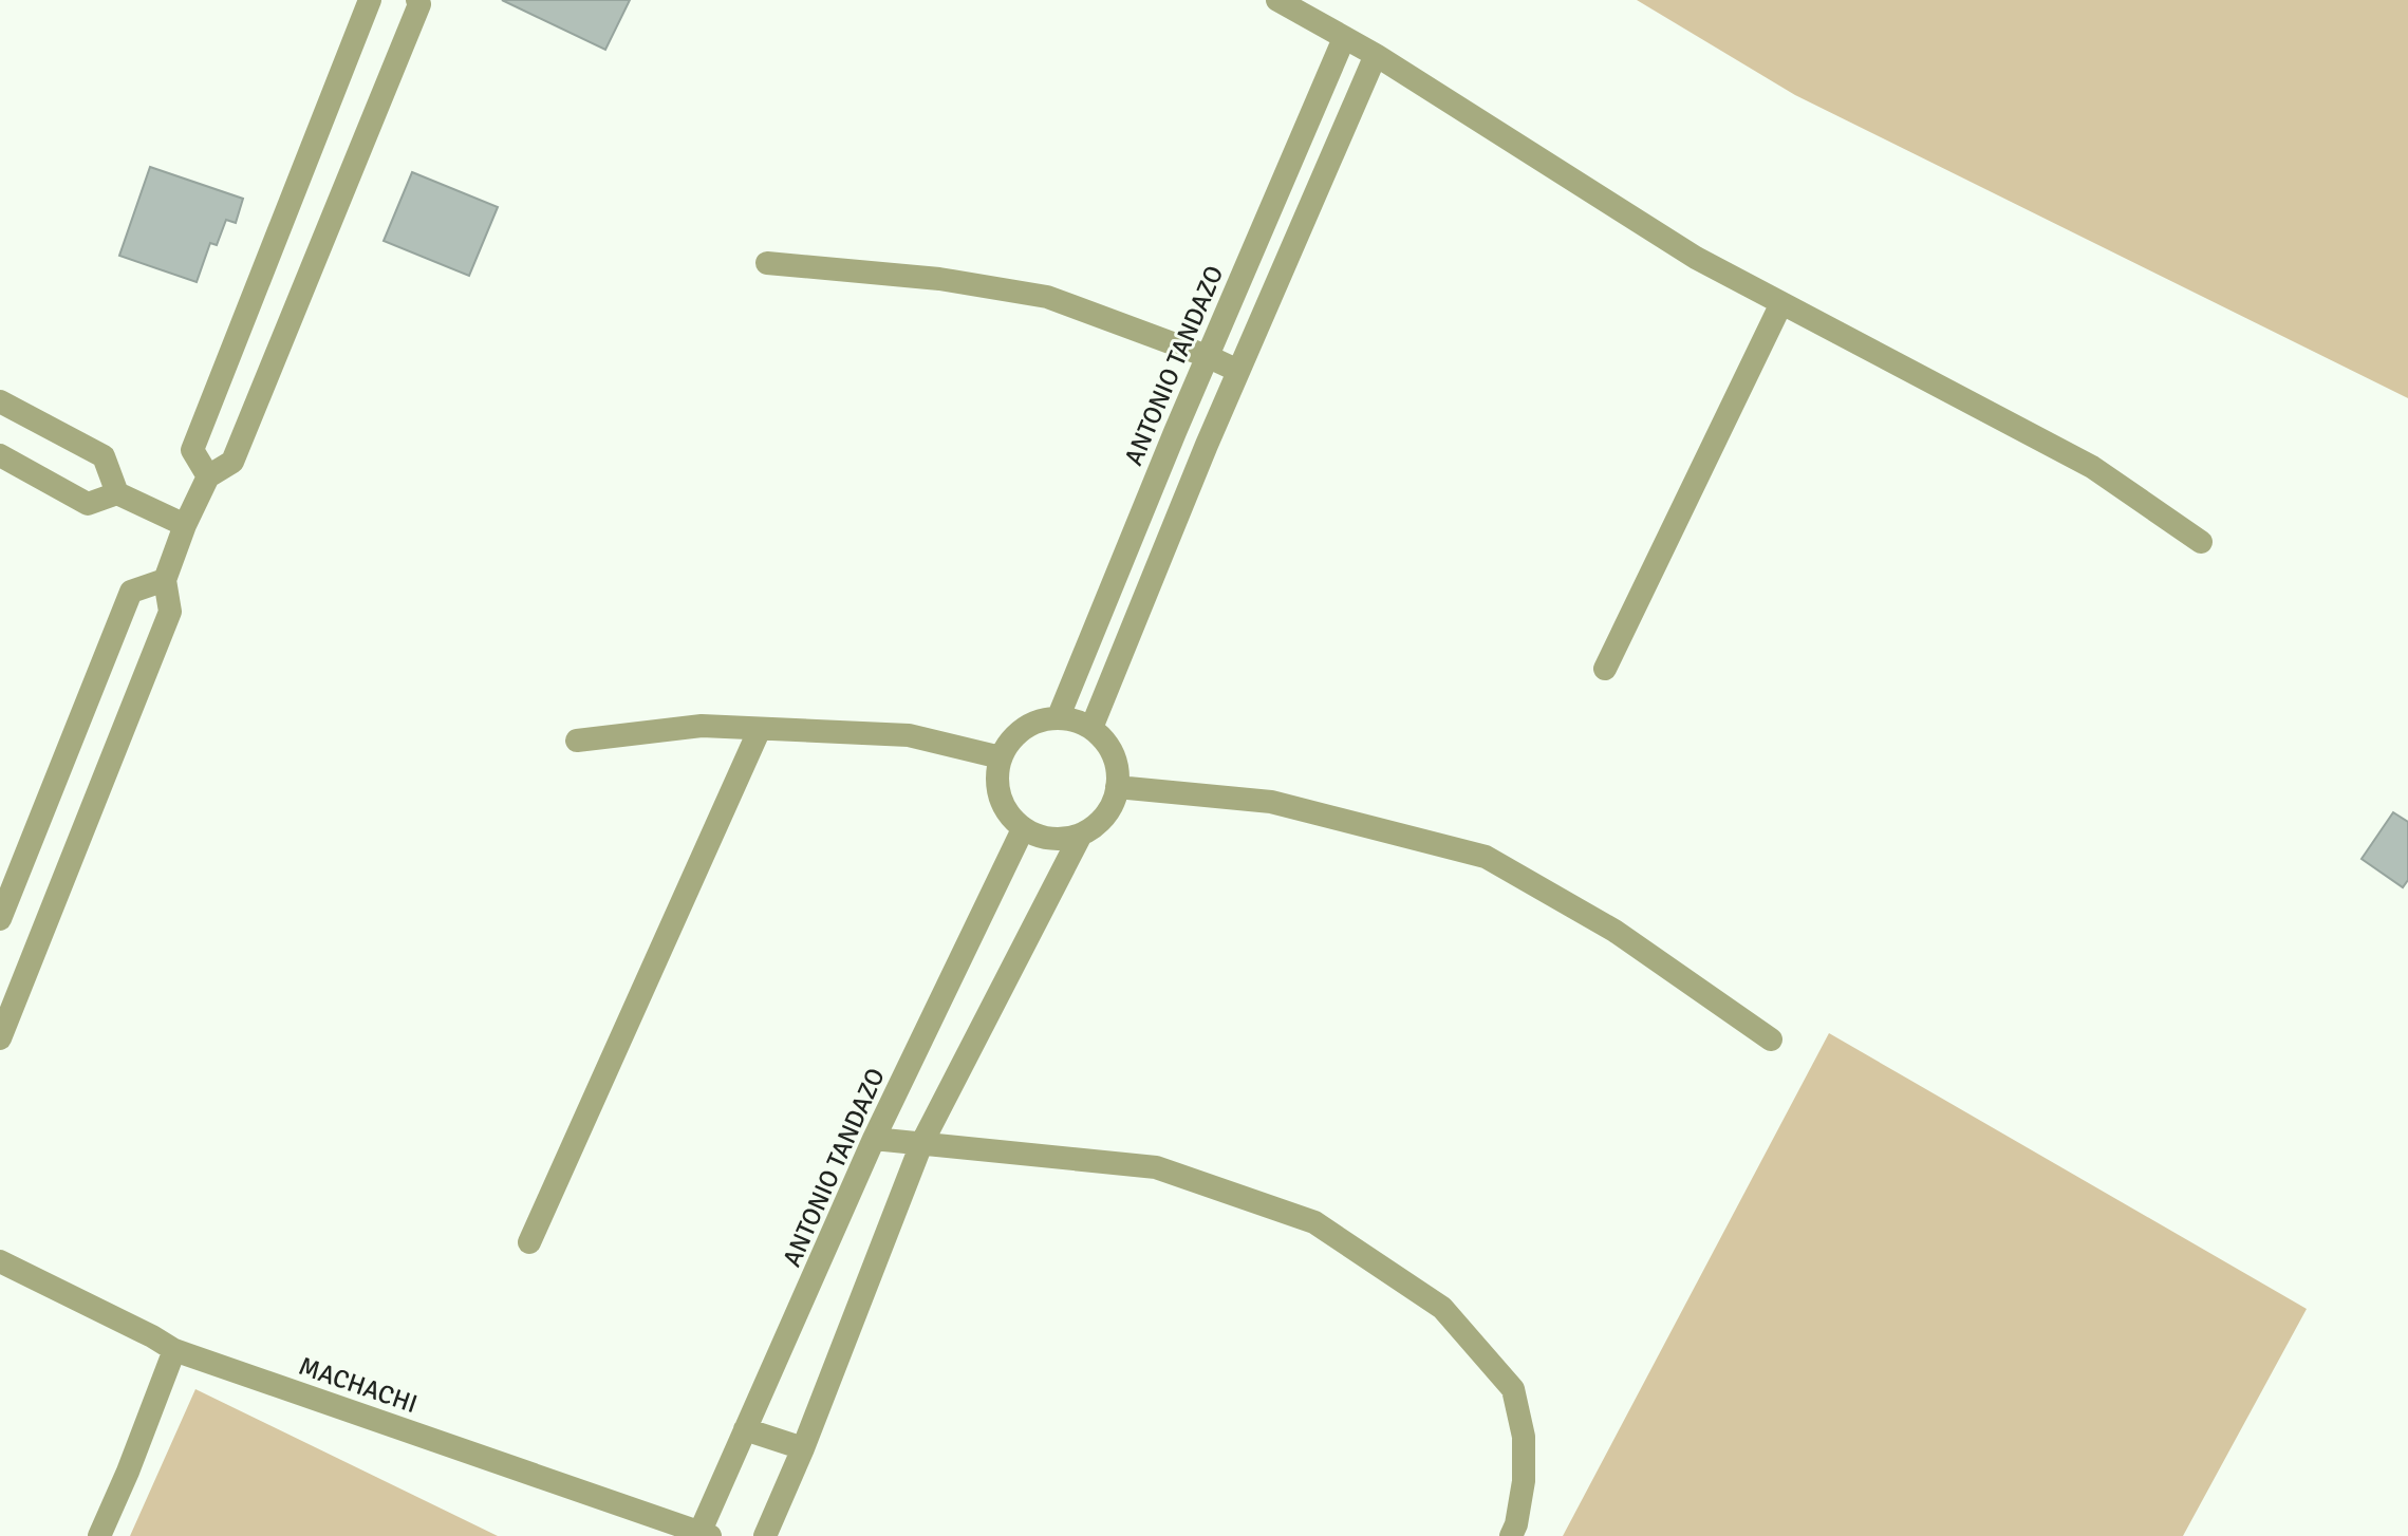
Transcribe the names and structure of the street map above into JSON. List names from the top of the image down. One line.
{"streets":{"street":["ANTONIO TANDAZO","MACHACHI"]},"crossings":[["ANTONIO TANDAZO","MACHACHI"]]}
